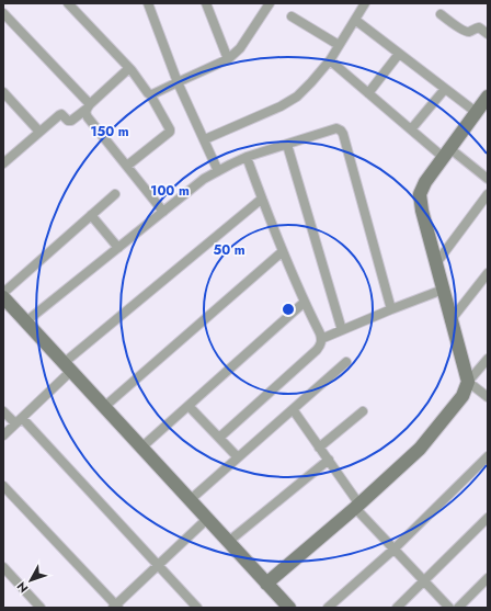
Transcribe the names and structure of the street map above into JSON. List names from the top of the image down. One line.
{"north":"bottom left","rings":["150 m","100 m","50 m"]}
